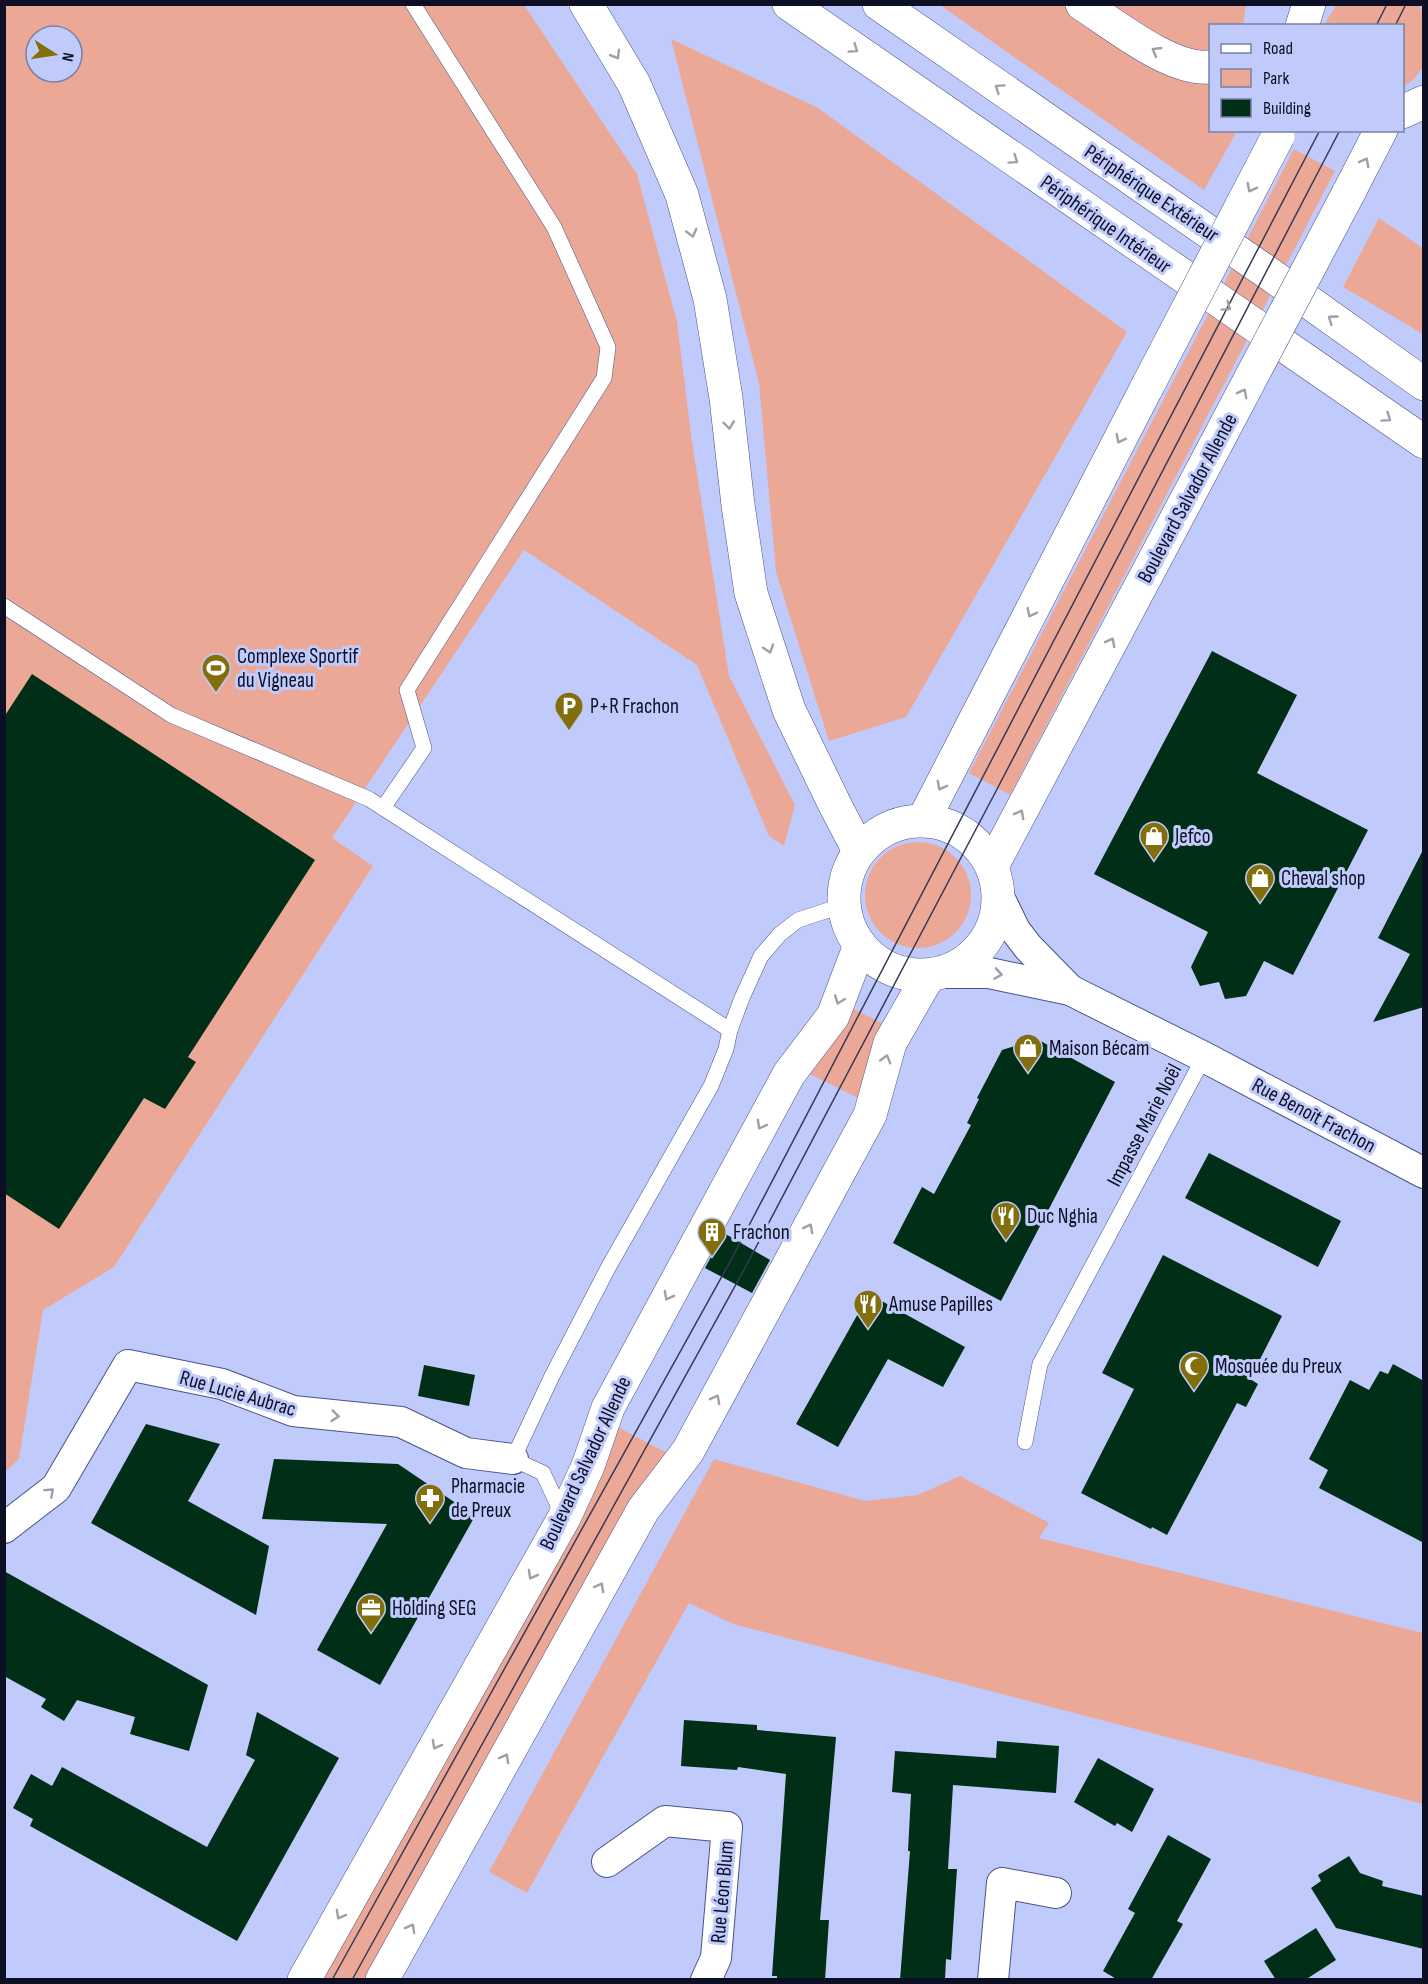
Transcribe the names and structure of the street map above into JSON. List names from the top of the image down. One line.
{"streets":{"main road":["Périphérique Extérieur","Périphérique Intérieur","Boulevard Salvador Allende"],"street":["Rue Benoît Frachon","Rue Lucie Aubrac","Rue Léon Blum"],"lane":["Impasse Marie Noël"]},"crossings":[["Rue Benoît Frachon","Impasse Marie Noël"]],"one_way":["Périphérique Extérieur","Périphérique Intérieur","Rue Lucie Aubrac"],"places":{"sports":["Complexe Sportif du Vigneau"],"parking":["P+R Frachon"],"shop":["Jefco","Cheval shop","Maison Bécam"],"restaurant":["Duc Nghia","Amuse Papilles"],"building":["Frachon"],"mosque":["Mosquée du Preux"],"pharmacy":["Pharmacie de Preux"],"office":["Holding SEG"]},"legend":["Road","Park","Building"],"north":"right"}
